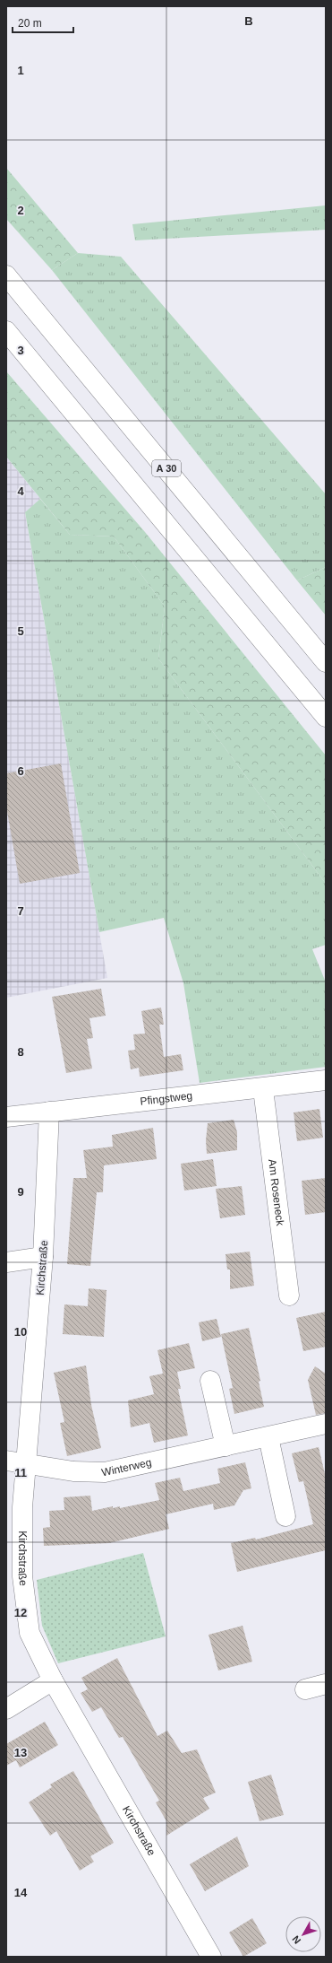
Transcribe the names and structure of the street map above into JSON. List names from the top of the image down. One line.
{"streets":{"main road":["A 30","Pfingstweg","Am Roseneck","Kirchstraße","Winterweg"]},"crossings":[["Pfingstweg","Am Roseneck"],["Pfingstweg","Kirchstraße"],["Kirchstraße","Winterweg"]],"scale_bar":"20 m","north":"bottom left","grid":{"columns":["B"],"rows":["1","2","3","4","5","6","7","8","9","10","11","12","13","14"]}}
